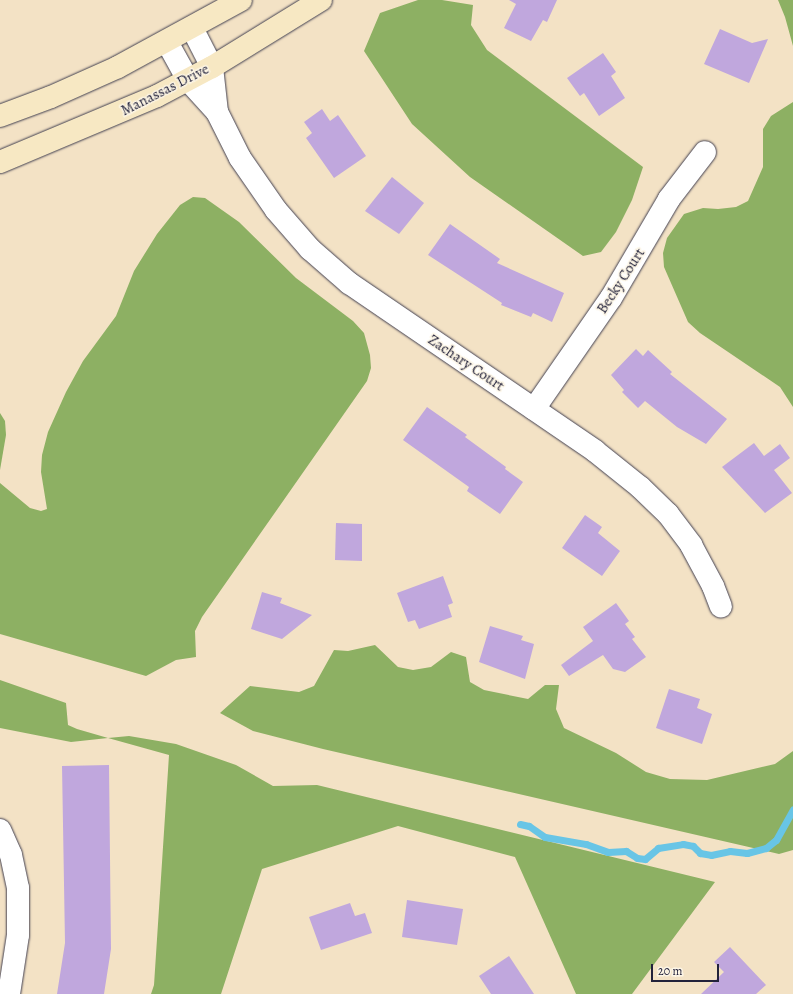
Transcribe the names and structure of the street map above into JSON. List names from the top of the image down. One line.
{"streets":{"street":["Manassas Drive","Becky Court","Zachary Court"]},"crossings":[["Manassas Drive","Zachary Court"],["Becky Court","Zachary Court"]],"scale_bar":"20 m"}
